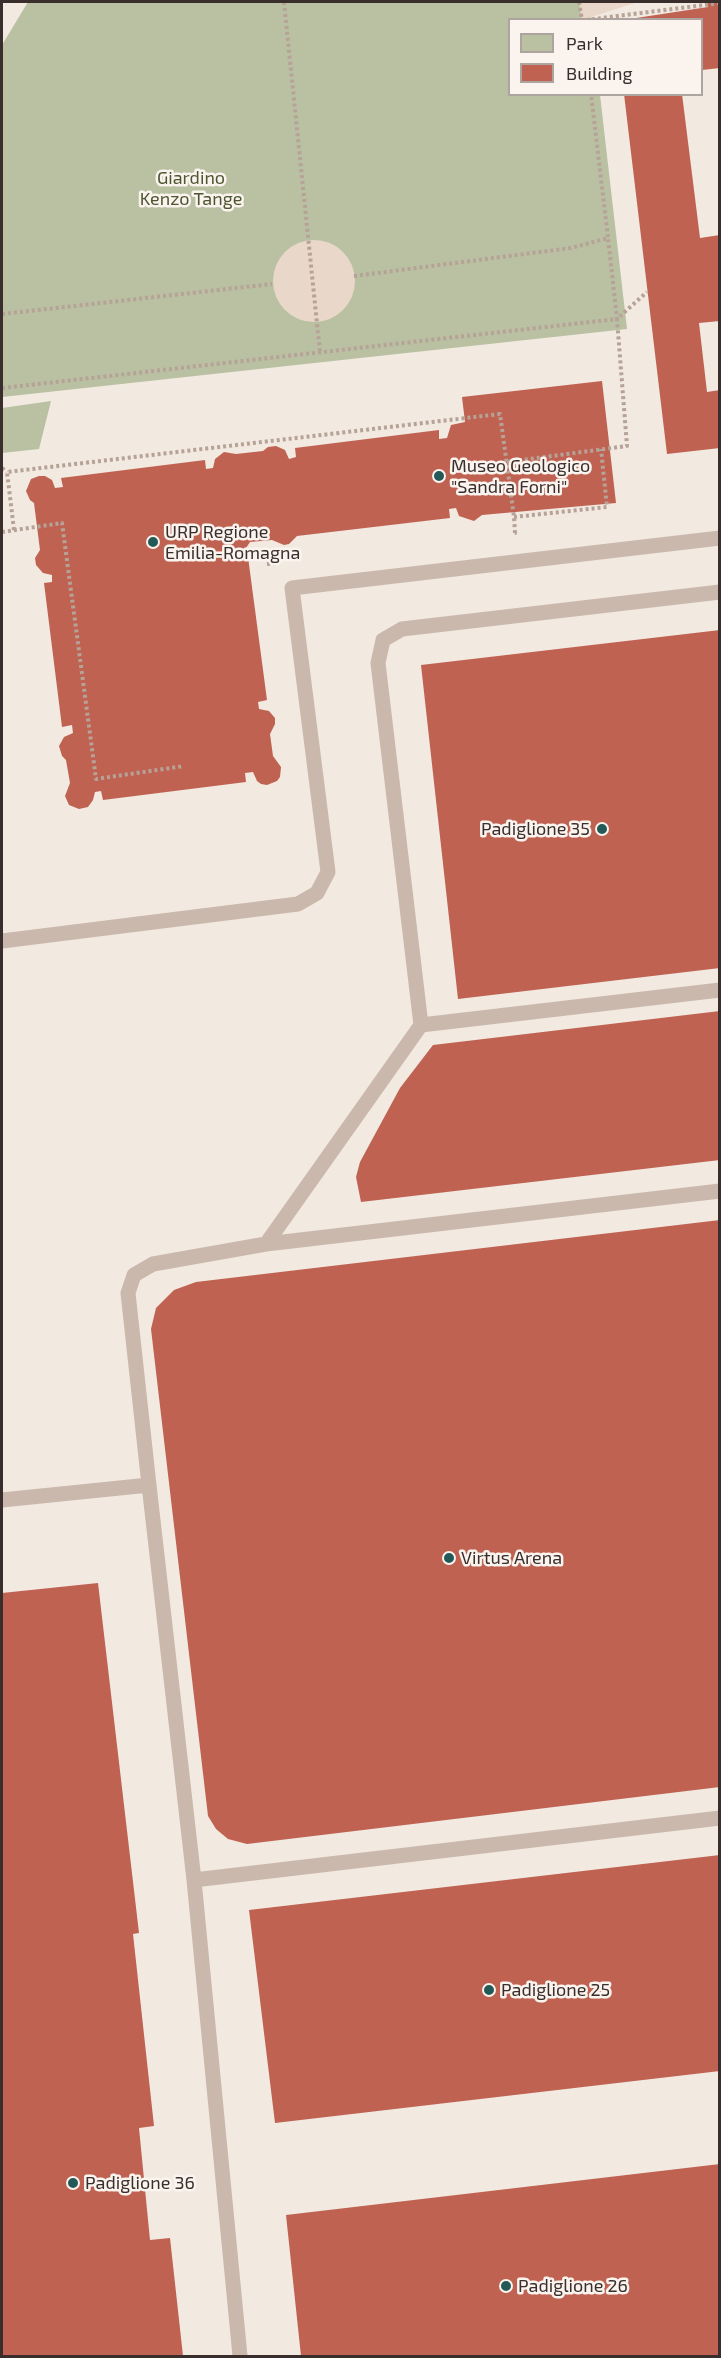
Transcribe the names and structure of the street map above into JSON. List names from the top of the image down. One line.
{"parks":["Giardino Kenzo Tange"],"places":["Museo Geologico \"Sandra Forni\"","URP Regione Emilia-Romagna","Padiglione 35","Virtus Arena","Padiglione 25","Padiglione 36","Padiglione 26"],"legend":["Park","Building"]}
